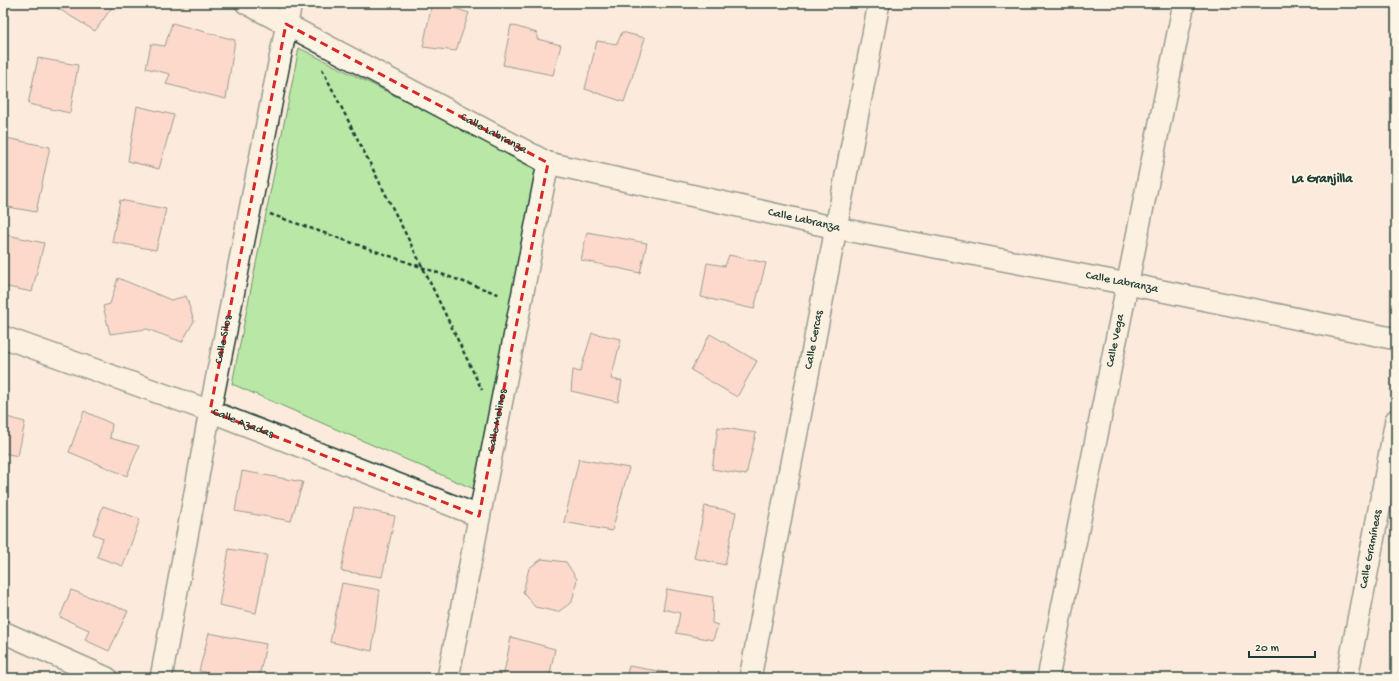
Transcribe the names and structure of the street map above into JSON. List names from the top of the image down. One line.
{"streets":{"street":["Calle Labranza","Calle Silos","Calle Cercas","Calle Vega","Calle Molinos","Calle Azadas","Calle Gramíneas"]},"crossings":[["Calle Labranza","Calle Silos"],["Calle Labranza","Calle Cercas"],["Calle Labranza","Calle Vega"],["Calle Labranza","Calle Molinos"],["Calle Silos","Calle Azadas"],["Calle Molinos","Calle Azadas"]],"districts":["La Granjilla"],"scale_bar":"20 m"}
